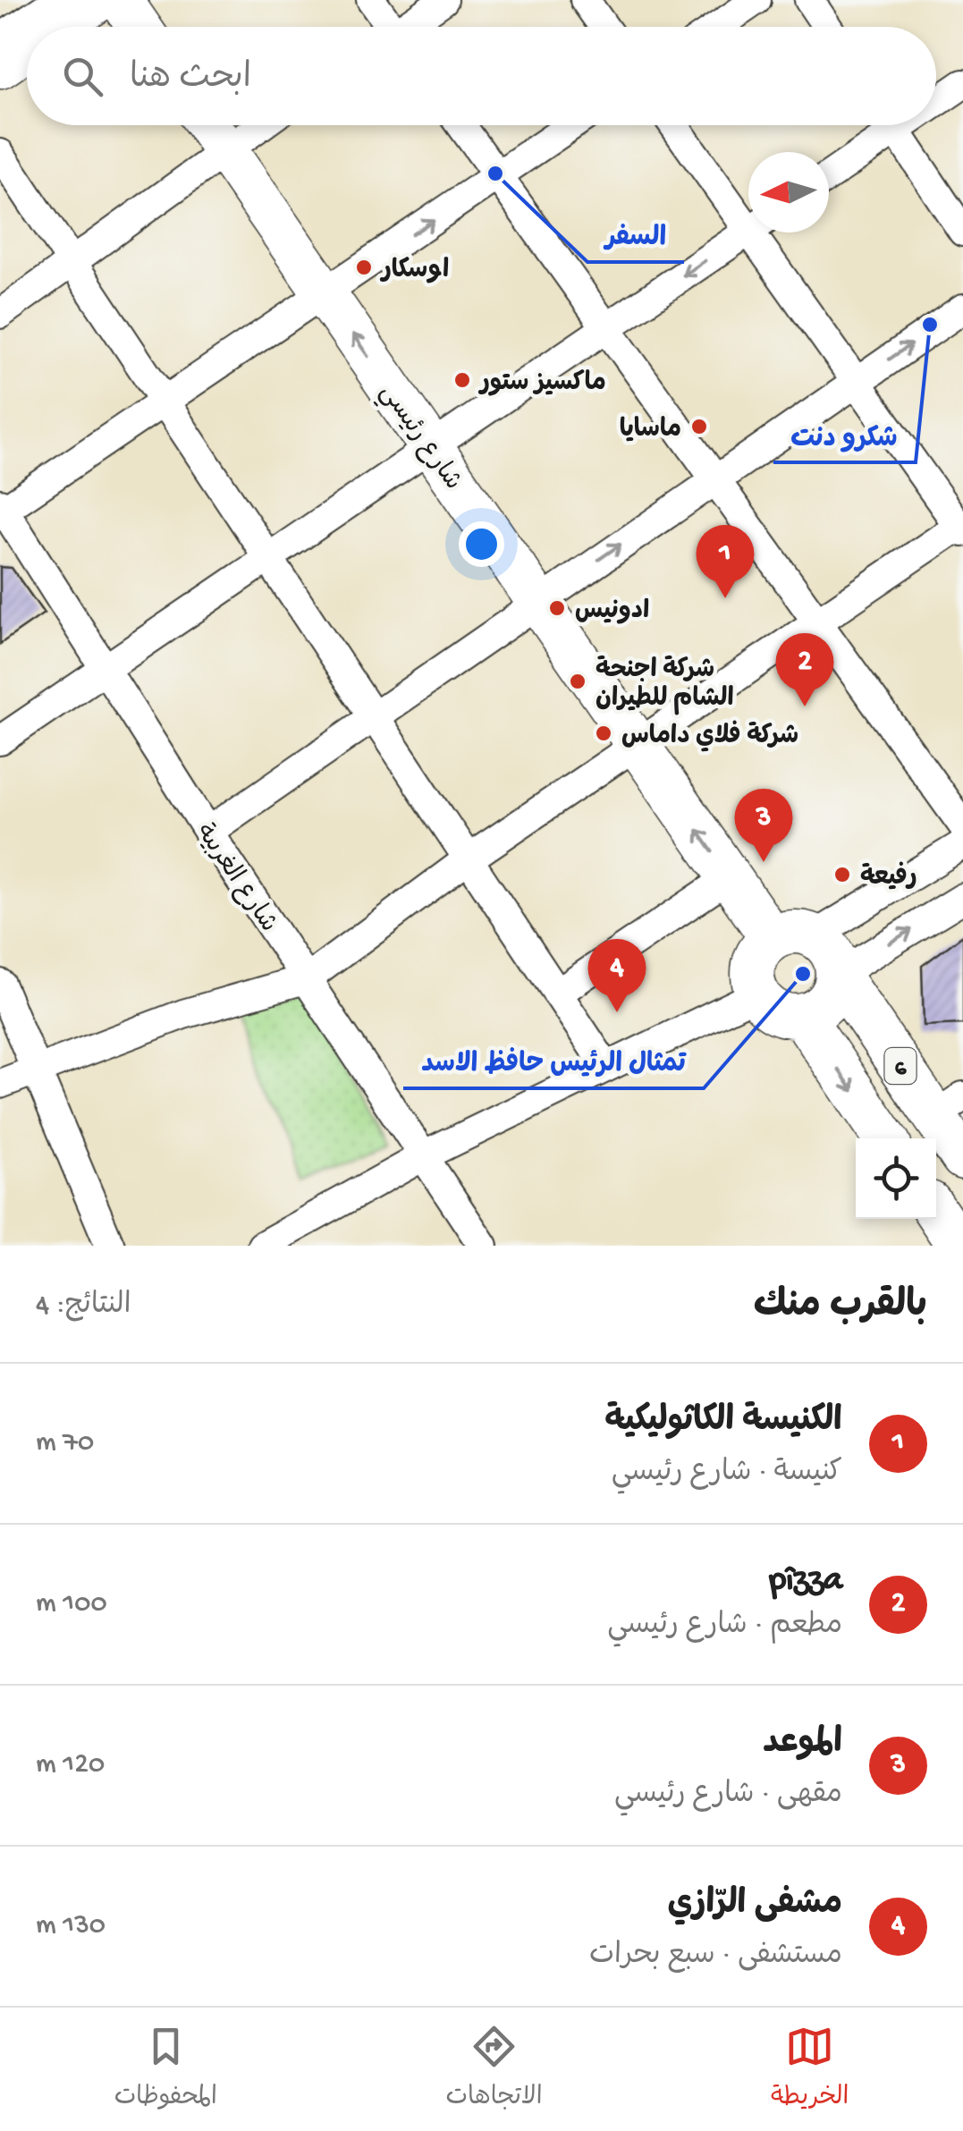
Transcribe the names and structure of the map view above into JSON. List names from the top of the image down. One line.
{"streets":{"highway":["شارع رئيسي","6"],"street":["شارع الغربية"]},"crossings":[["شارع رئيسي","6"]],"one_way":["شارع رئيسي"],"places":["السفر","اوسكار","شكرو دنت","ماكسيز ستور","ماسايا","ادونيس","شركة اجنحة الشام للطيران","شركة فلاي داماس","رفيعة","تمثال الرئيس حافظ الاسد"],"north":"left","page":{"search":"ابحث هنا","pins":["1","2","3","4"],"heading":["بالقرب منك","النتائج: 4"],"list":[{"mark":"1","name":"الكنيسة الكاثوليكية","note":"كنيسة · شارع رئيسي","value":"70 m"},{"mark":"2","name":"pîzza","note":"مطعم · شارع رئيسي","value":"100 m"},{"mark":"3","name":"الموعد","note":"مقهى · شارع رئيسي","value":"120 m"},{"mark":"4","name":"مشفى الرّازي","note":"مستشفى · سبع بحرات","value":"130 m"}],"nav":["الخريطة","الاتجاهات","المحفوظات"]}}
